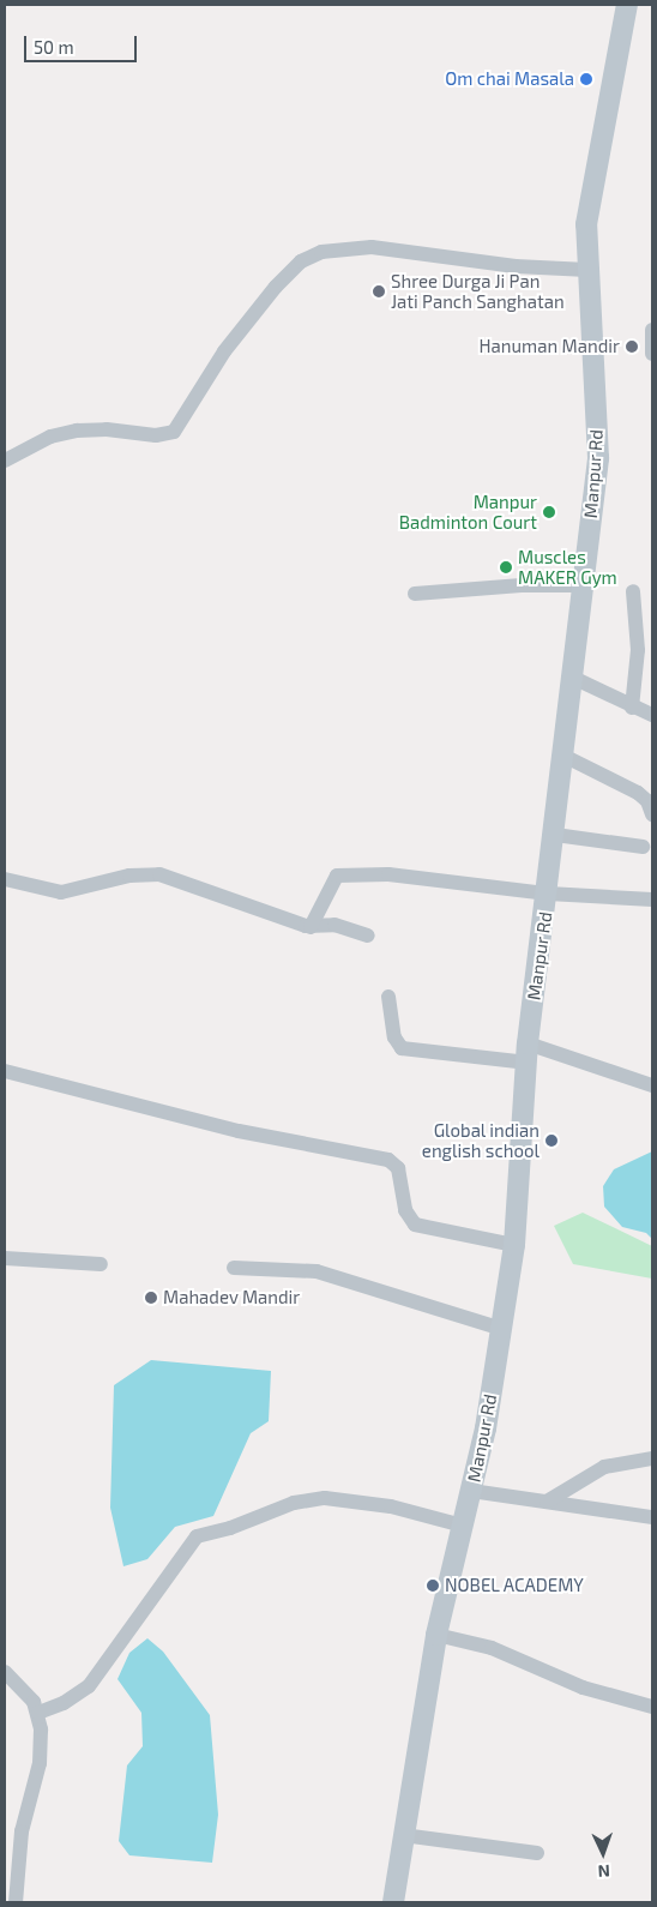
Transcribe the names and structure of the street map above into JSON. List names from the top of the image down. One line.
{"streets":{"main road":["Manpur Rd"]},"places":["Om chai Masala","Shree Durga Ji Pan Jati Panch Sanghatan","Hanuman Mandir","Manpur Badminton Court","Muscles MAKER Gym","Global indian english school","Mahadev Mandir","NOBEL ACADEMY"],"scale_bar":"50 m","north":"bottom"}
